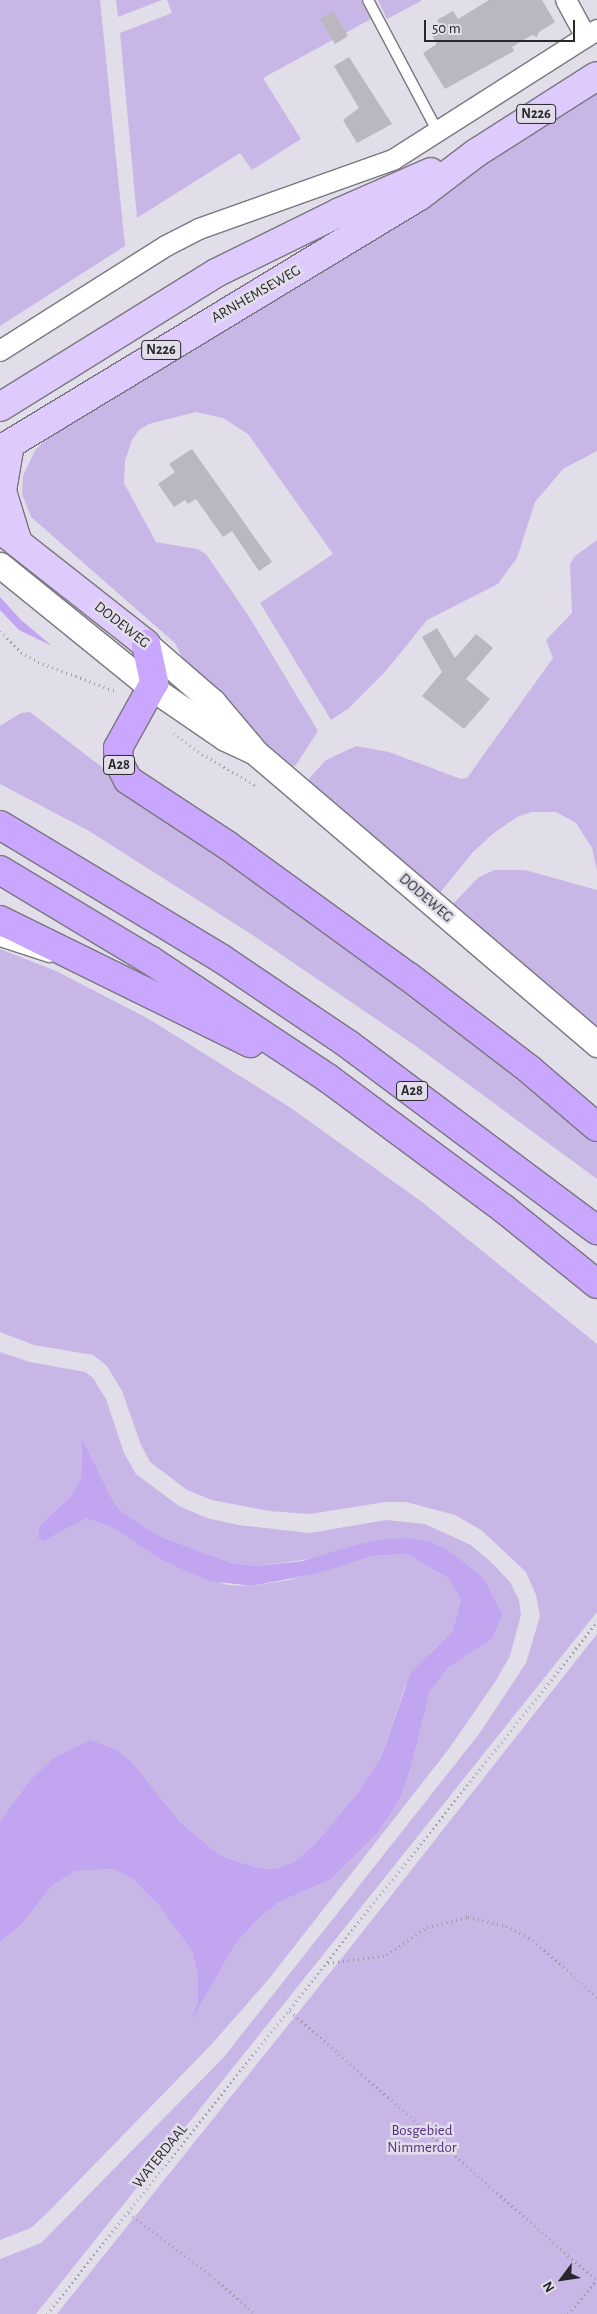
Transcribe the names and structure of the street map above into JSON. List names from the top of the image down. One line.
{"streets":{"highway":["A28"],"main road":["N226","ARNHEMSEWEG","DODEWEG"],"path":["WATERDAAL"]},"crossings":[["DODEWEG","A28"]],"parks":["Bosgebied Nimmerdor"],"scale_bar":"50 m","north":"bottom left"}
